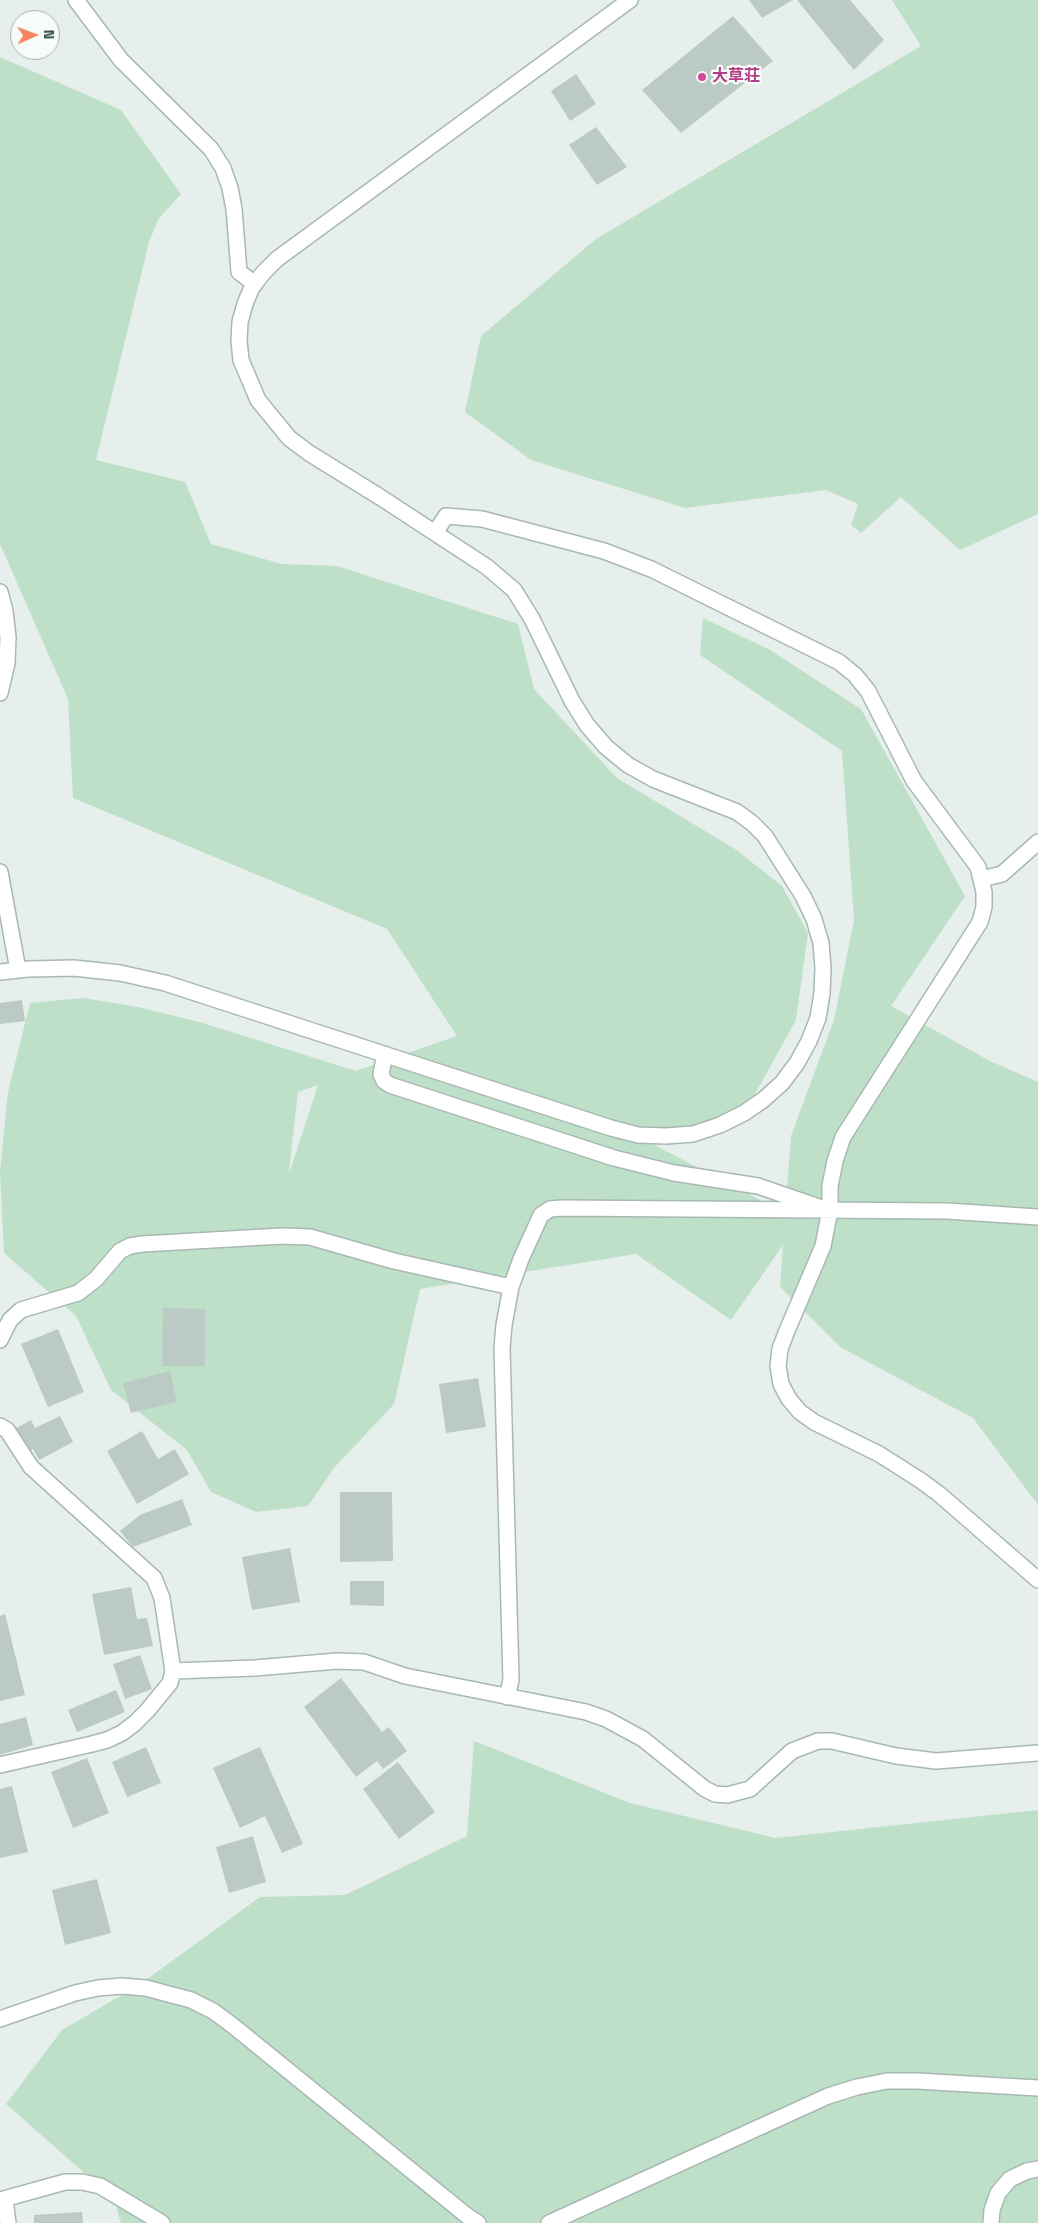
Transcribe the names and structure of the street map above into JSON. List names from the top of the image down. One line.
{"places":["大草荘"],"north":"right"}
